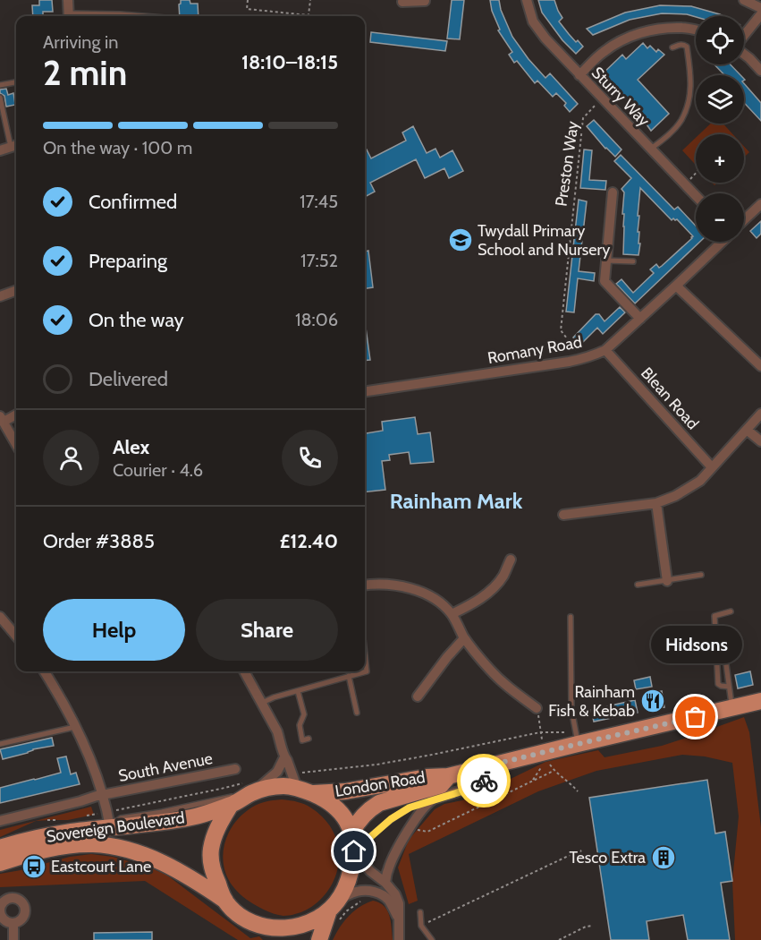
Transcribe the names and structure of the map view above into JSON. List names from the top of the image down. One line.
{"streets":{"main road":["London Road","Sovereign Boulevard"],"street":["Sturry Way","Romany Road","Blean Road","South Avenue"],"path":["Preston Way"]},"crossings":[["Sturry Way","Preston Way"],["Preston Way","Romany Road"],["Romany Road","Blean Road"],["London Road","Sovereign Boulevard"]],"districts":["Rainham Mark"],"places":{"school or university":["Twydall Primary School and Nursery"],"restaurant":["Rainham Fish & Kebab"],"other":["Hidsons"],"building":["Tesco Extra"],"bus stop":["Eastcourt Lane"]},"page":{"map_buttons":["+","−"],"heading":["2 min","Arriving in","18:10–18:15"],"panel":["Alex","Courier · 4.6","Order #3885","£12.40"],"bar":"On the way · 100 m","list":[["Confirmed","17:45"],["Preparing","17:52"],["On the way","18:06"],"Delivered"],"buttons":["Help","Share"],"bubble":"Hidsons"}}
